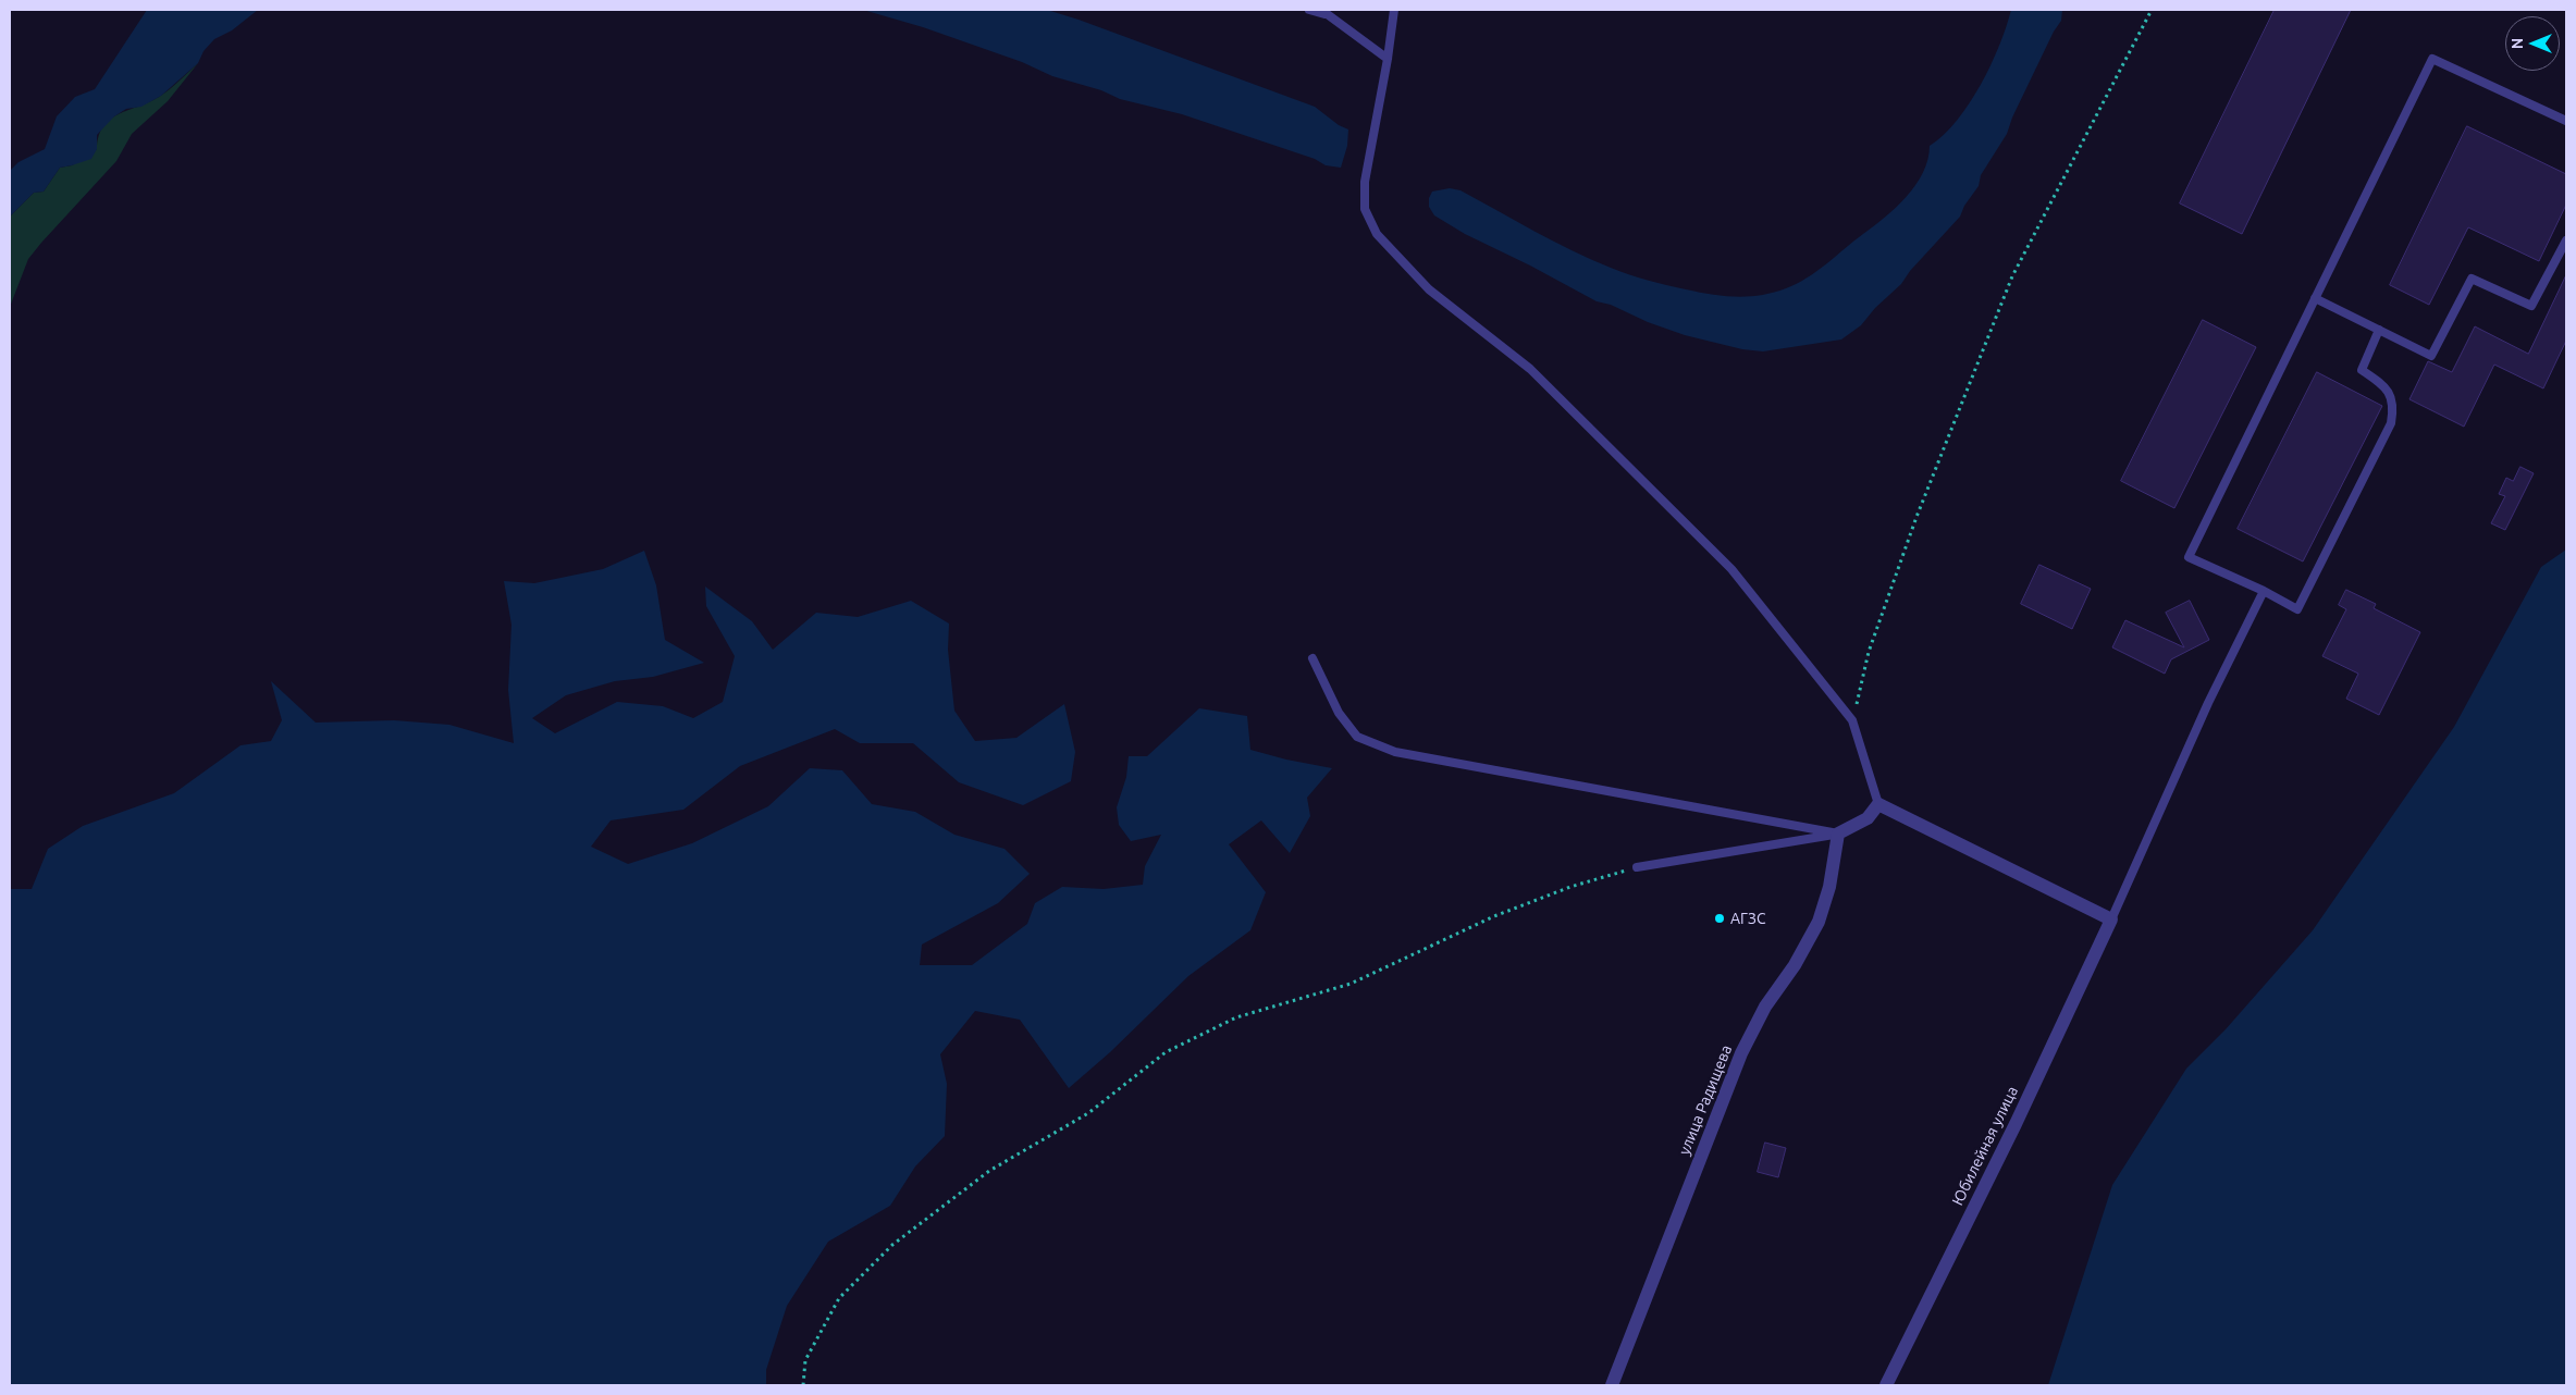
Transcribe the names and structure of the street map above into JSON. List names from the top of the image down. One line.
{"streets":{"street":["улица Радищева","Юбилейная улица"]},"places":["АГЗС"],"north":"left"}
